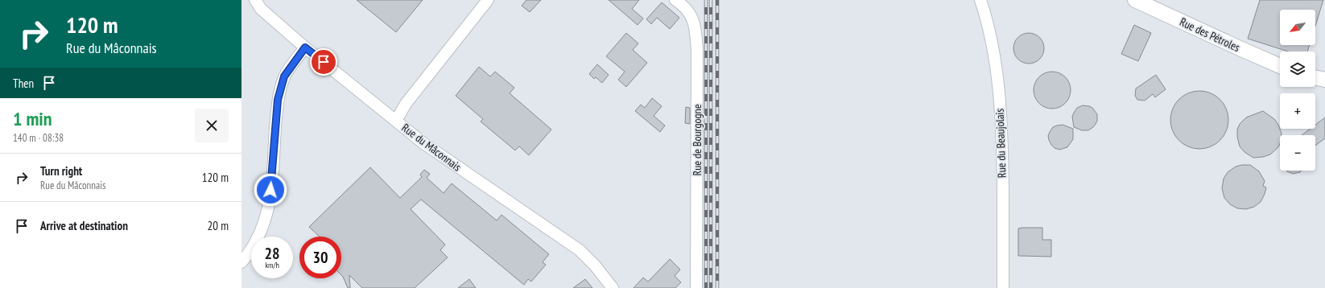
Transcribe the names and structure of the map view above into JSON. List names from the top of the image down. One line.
{"streets":{"main road":["Rue des Pétroles"],"street":["Rue de Bourgogne","Rue du Beaujolais","Rue du Mâconnais"]},"north":"bottom left","page":{"turn":["120 m","Rue du Mâconnais"],"map_buttons":["+","−"],"then":"Then","heading":["1 min","140 m · 08:38"],"list":[{"name":"Turn right","note":"Rue du Mâconnais","value":"120 m"},{"name":"Arrive at destination","value":"20 m"}],"speed":"28 km/h","limit":"30"}}
